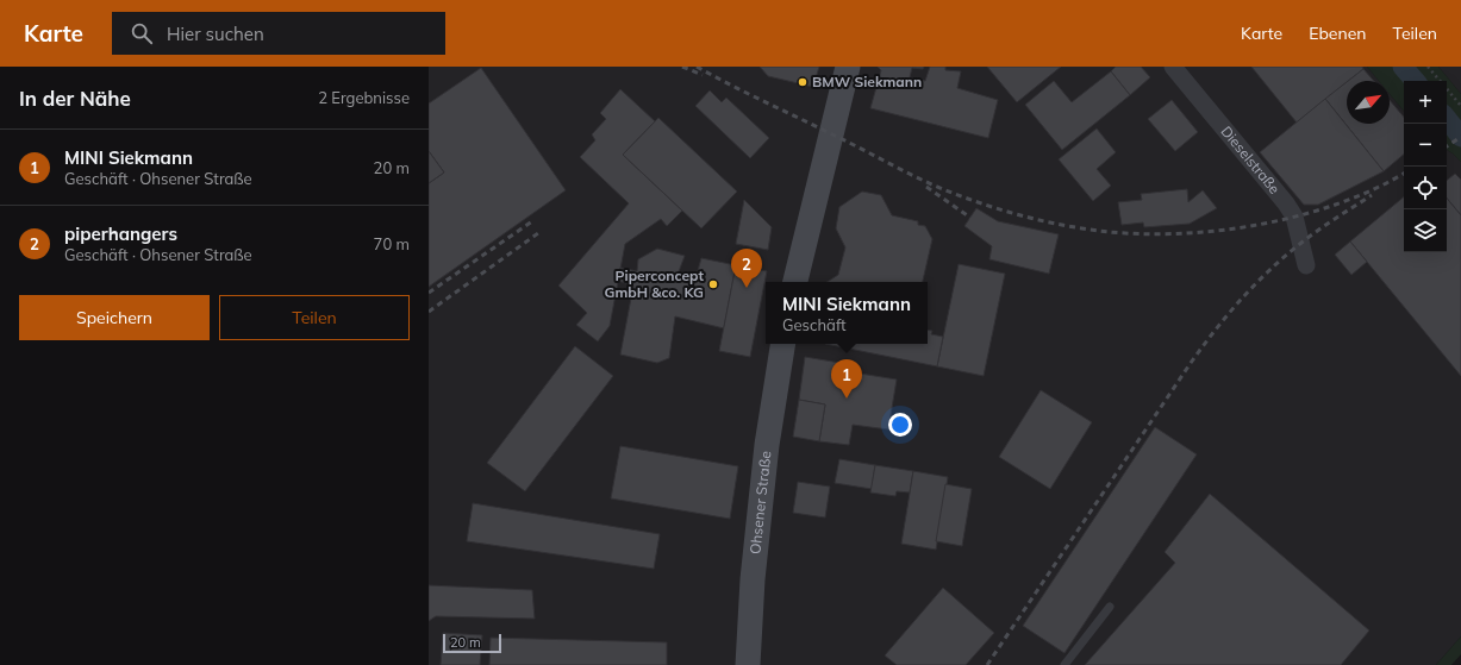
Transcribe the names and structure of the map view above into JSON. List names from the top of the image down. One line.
{"streets":{"main road":["Ohsener Straße"],"street":["Dieselstraße"]},"places":["BMW Siekmann","Piperconcept GmbH &co. KG"],"scale_bar":"20 m","north":"top right","page":{"header":"Karte","search":"Hier suchen","nav":["Karte","Ebenen","Teilen"],"heading":["In der Nähe","2 Ergebnisse"],"map_buttons":["+","−"],"list":[{"mark":"1","name":"MINI Siekmann","note":"Geschäft · Ohsener Straße","value":"20 m"},{"mark":"2","name":"piperhangers","note":"Geschäft · Ohsener Straße","value":"70 m"}],"pins":["2","1"],"buttons":["Speichern","Teilen"],"popup":["MINI Siekmann","Geschäft"],"scale":"20 m"}}
